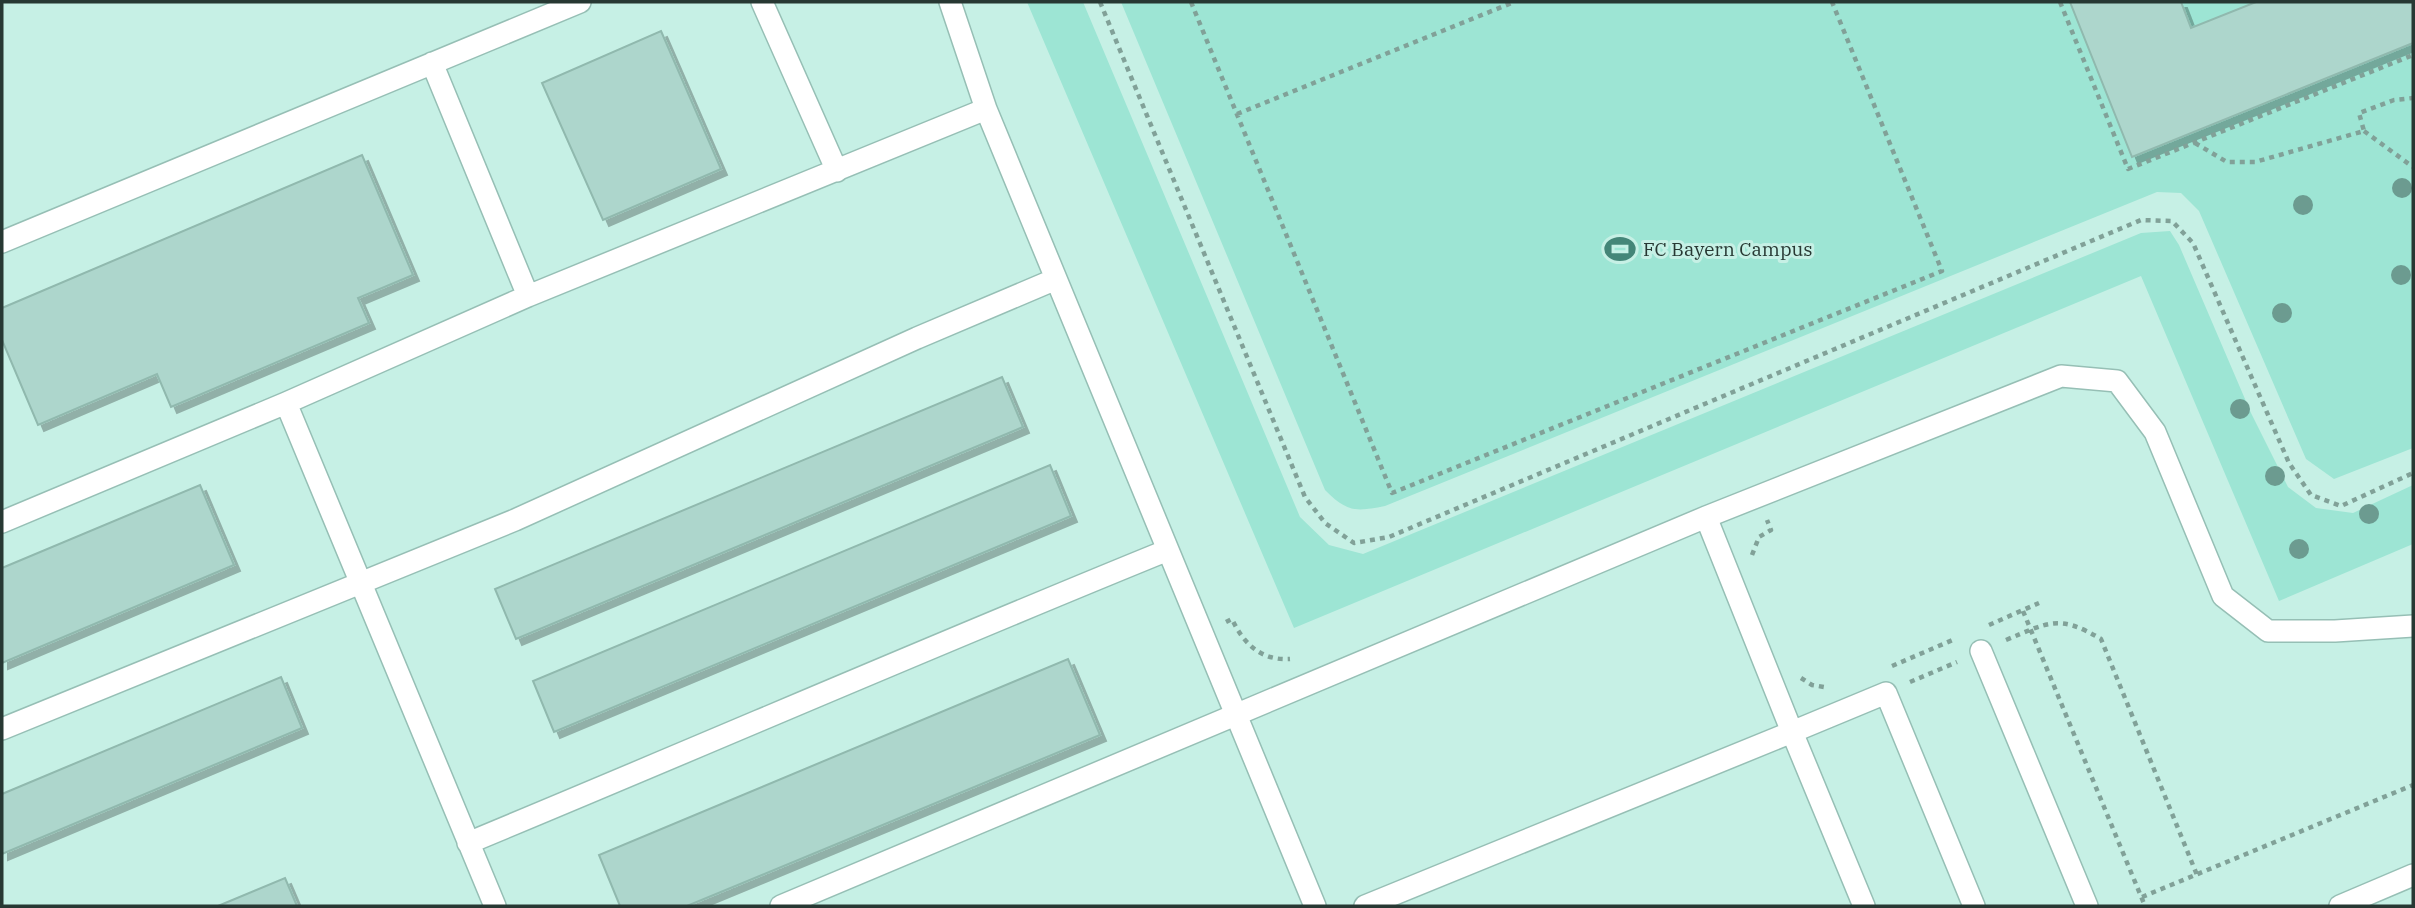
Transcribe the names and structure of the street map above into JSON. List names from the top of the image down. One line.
{"places":{"sports":["FC Bayern Campus"]}}
